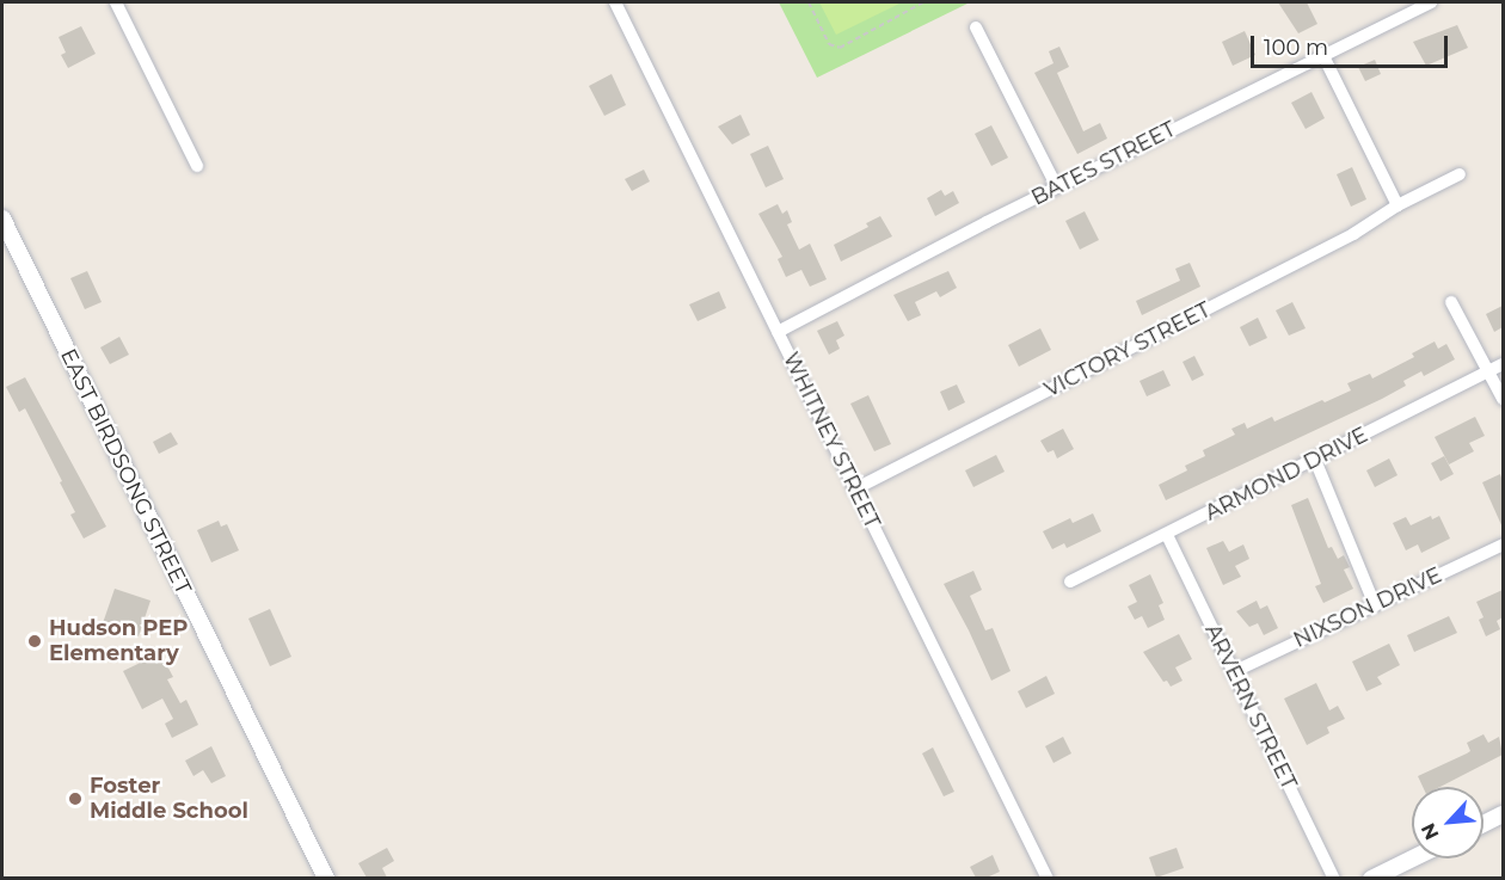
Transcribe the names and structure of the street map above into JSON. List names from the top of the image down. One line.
{"streets":{"street":["BATES STREET","VICTORY STREET","WHITNEY STREET","EAST BIRDSONG STREET","ARMOND DRIVE","NIXSON DRIVE","ARVERN STREET"]},"crossings":[["BATES STREET","WHITNEY STREET"],["VICTORY STREET","WHITNEY STREET"],["ARMOND DRIVE","ARVERN STREET"],["NIXSON DRIVE","ARVERN STREET"]],"places":["Hudson PEP Elementary","Foster Middle School"],"scale_bar":"100 m","north":"bottom left"}
